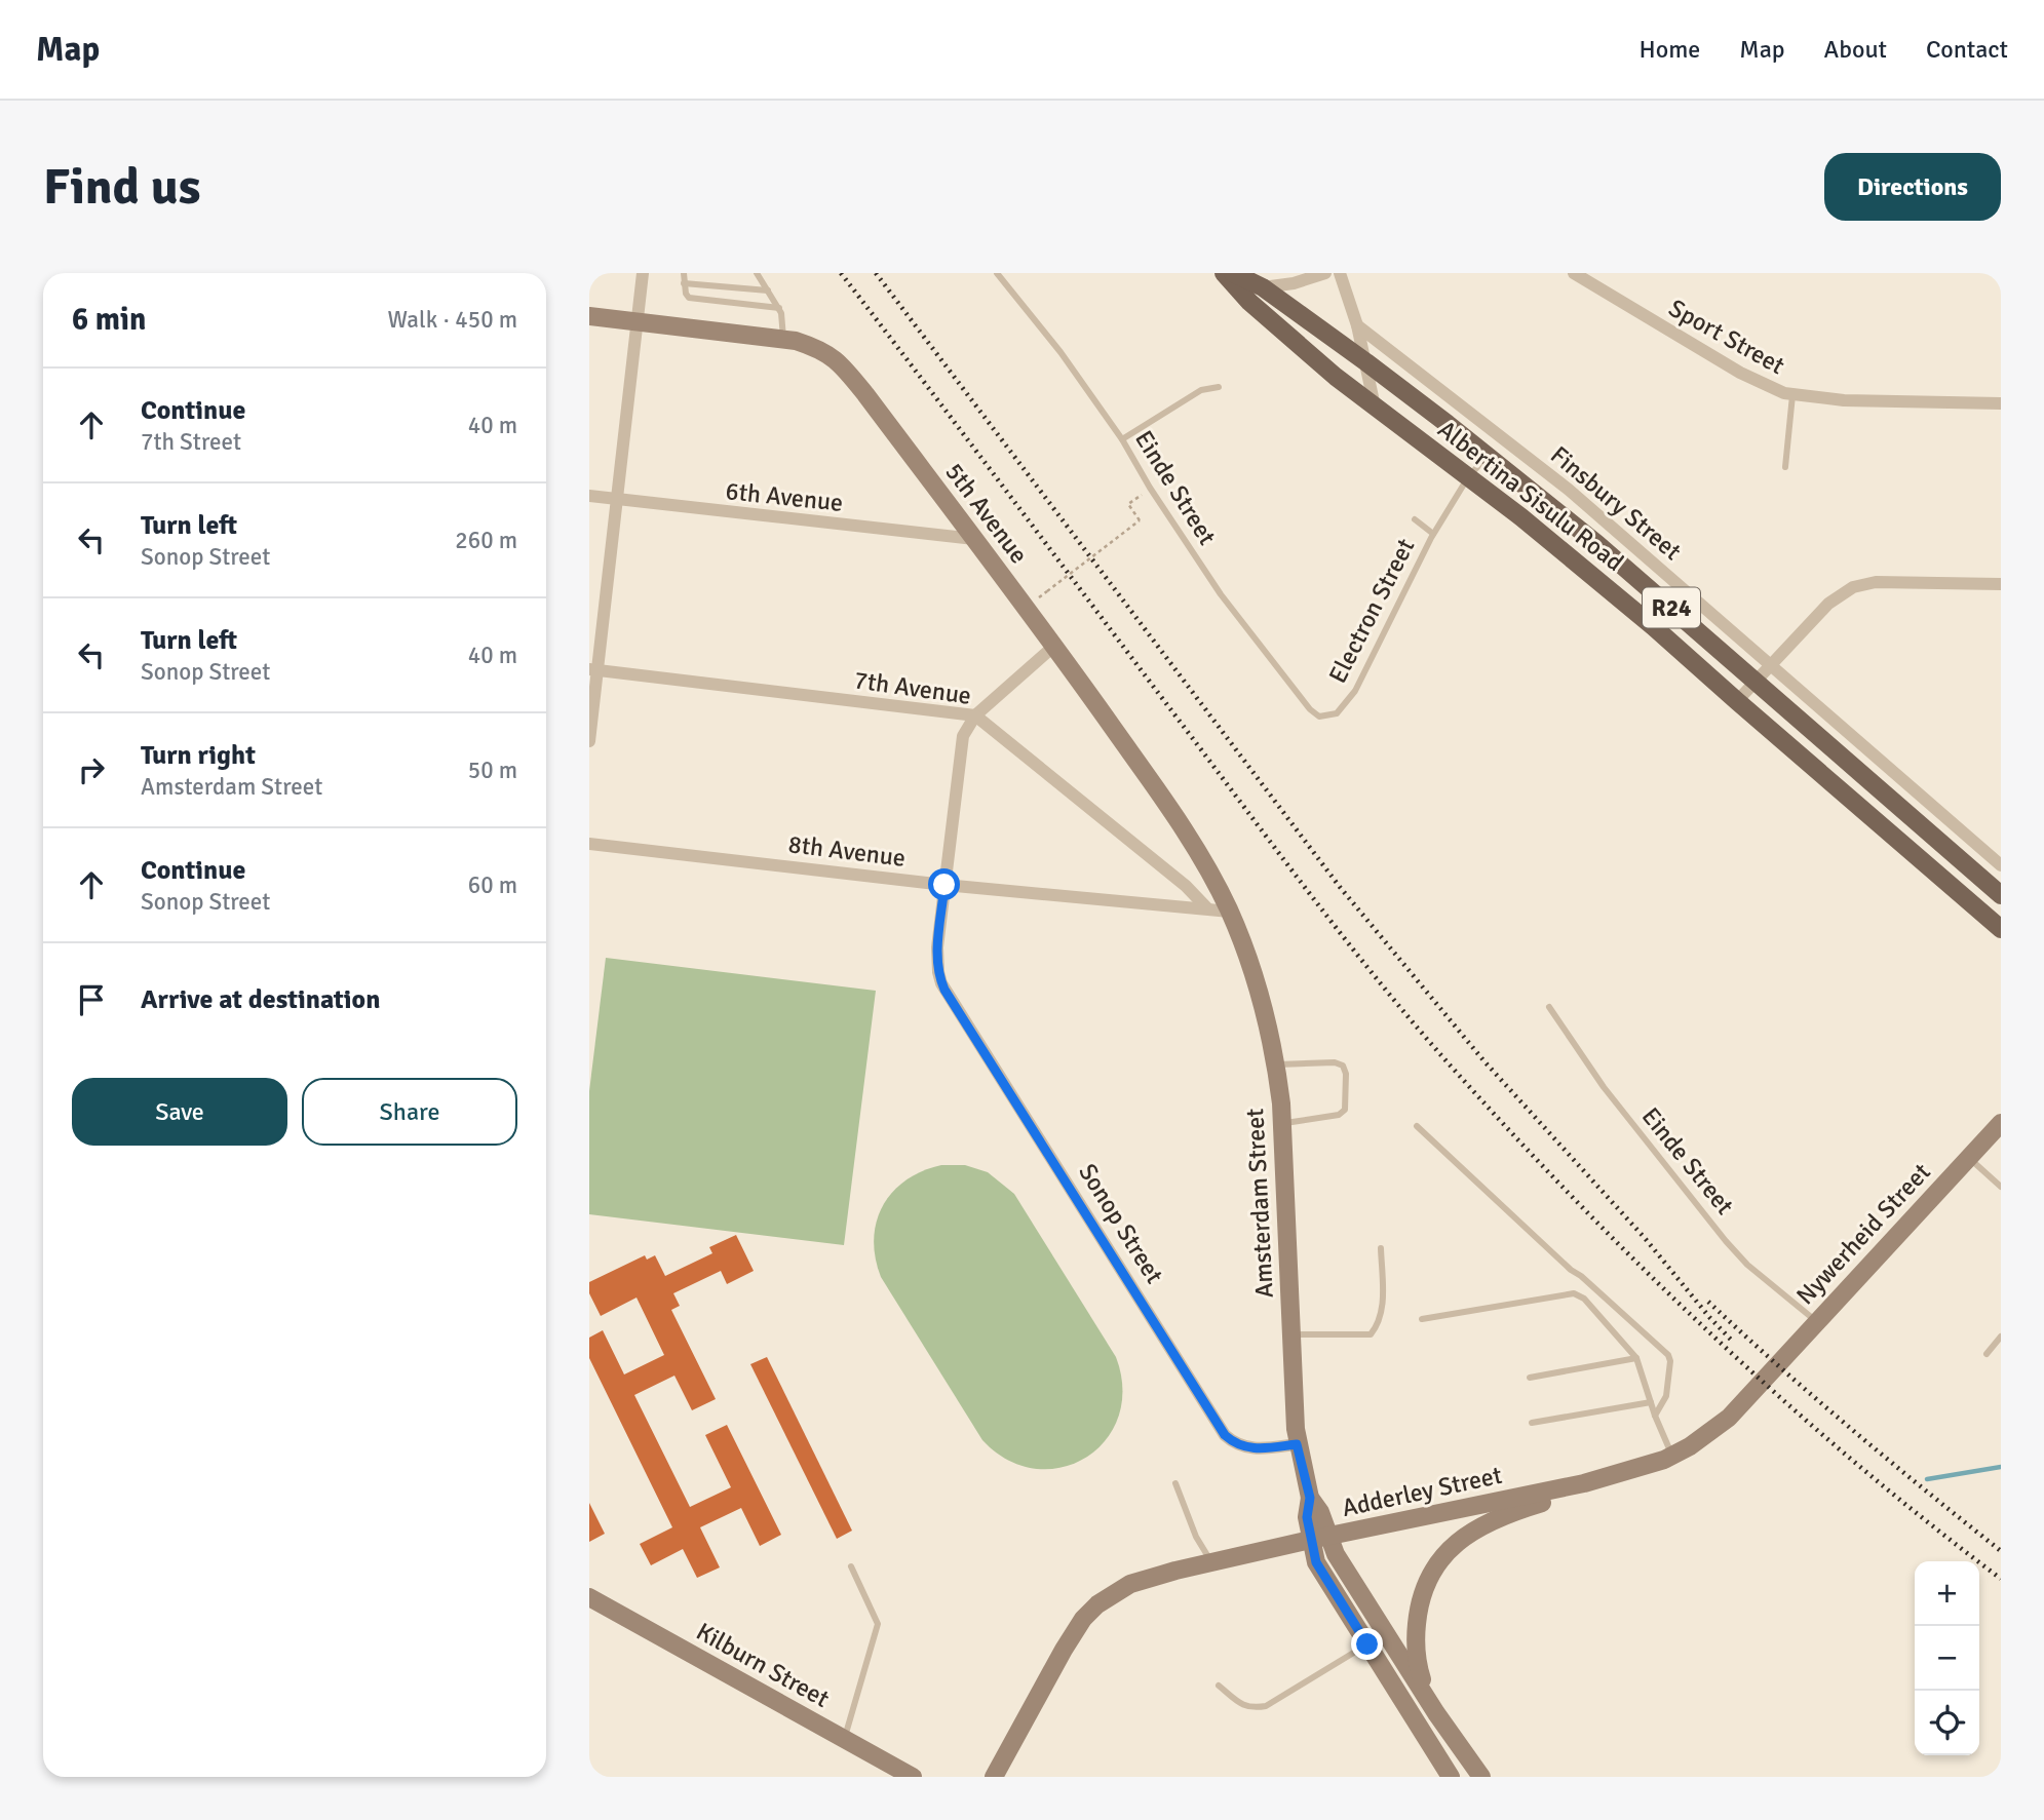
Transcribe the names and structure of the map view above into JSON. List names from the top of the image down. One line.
{"streets":{"main road":["Albertina Sisulu Road","R24"],"street":["Sport Street","6th Avenue","Finsbury Street","5th Avenue","7th Avenue","8th Avenue","Amsterdam Street","Sonop Street","Nywerheid Street","Adderley Street","Kilburn Street"],"lane":["Einde Street","Electron Street"]},"crossings":[["Einde Street","Electron Street"],["Einde Street","Nywerheid Street"],["6th Avenue","5th Avenue"],["5th Avenue","8th Avenue"],["5th Avenue","Amsterdam Street"],["7th Avenue","8th Avenue"],["8th Avenue","Amsterdam Street"],["8th Avenue","Sonop Street"],["Amsterdam Street","Sonop Street"],["Amsterdam Street","Adderley Street"],["Nywerheid Street","Adderley Street"]],"page":{"header":"Map","nav":["Home","Map","About","Contact"],"buttons":["Directions",["Save","Share"]],"title":"Find us","heading":["6 min","Walk · 450 m"],"list":[["Continue","7th Street","40 m"],["Turn left","Sonop Street","260 m"],["Turn left","Sonop Street","40 m"],["Turn right","Amsterdam Street","50 m"],["Continue","Sonop Street","60 m"],"Arrive at destination"],"map_buttons":["+","−"]}}
